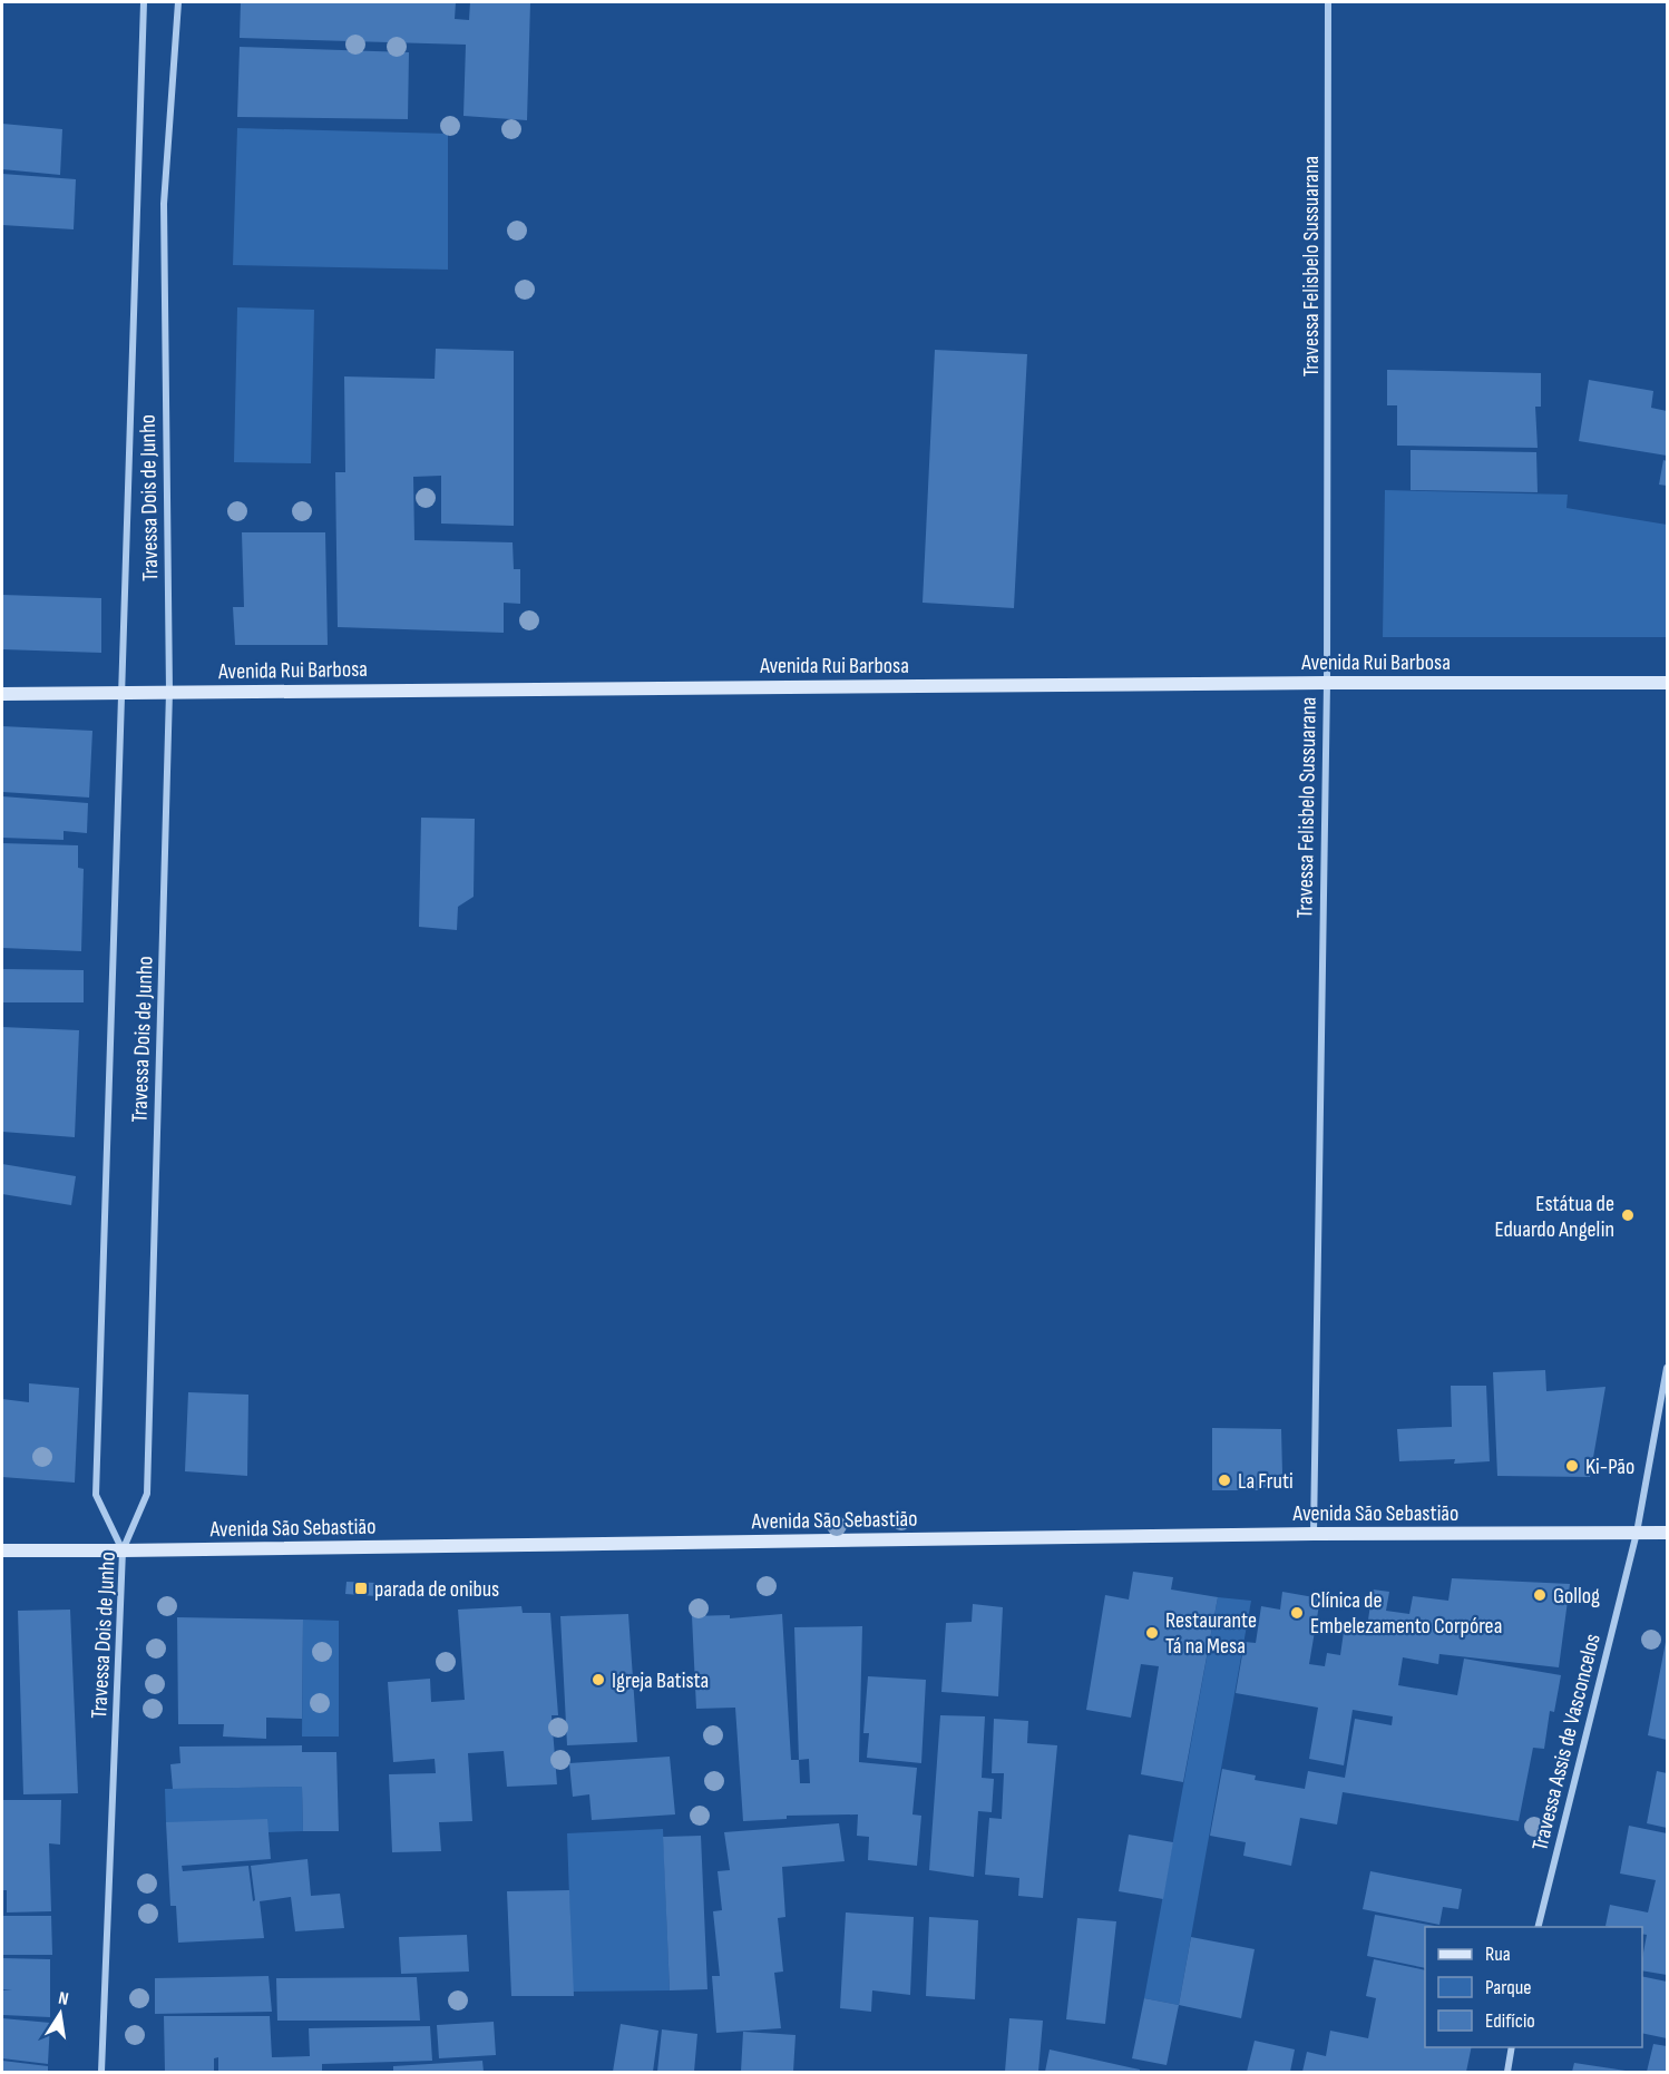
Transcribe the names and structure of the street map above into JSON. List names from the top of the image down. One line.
{"streets":{"main road":["Avenida Rui Barbosa","Avenida São Sebastião"],"street":["Travessa Felisbelo Sussuarana","Travessa Dois de Junho","Travessa Assis de Vasconcelos"]},"crossings":[["Travessa Felisbelo Sussuarana","Avenida Rui Barbosa"],["Travessa Felisbelo Sussuarana","Avenida São Sebastião"],["Travessa Dois de Junho","Avenida Rui Barbosa"],["Travessa Dois de Junho","Avenida São Sebastião"],["Avenida São Sebastião","Travessa Assis de Vasconcelos"]],"places":{"other":["Estátua de Eduardo Angelin","Ki-Pão","La Fruti","Gollog","Clínica de Embelezamento Corpórea","Restaurante Tá na Mesa","Igreja Batista"],"transit":["parada de onibus"]},"legend":["Rua","Parque","Edifício"],"north":"top"}
